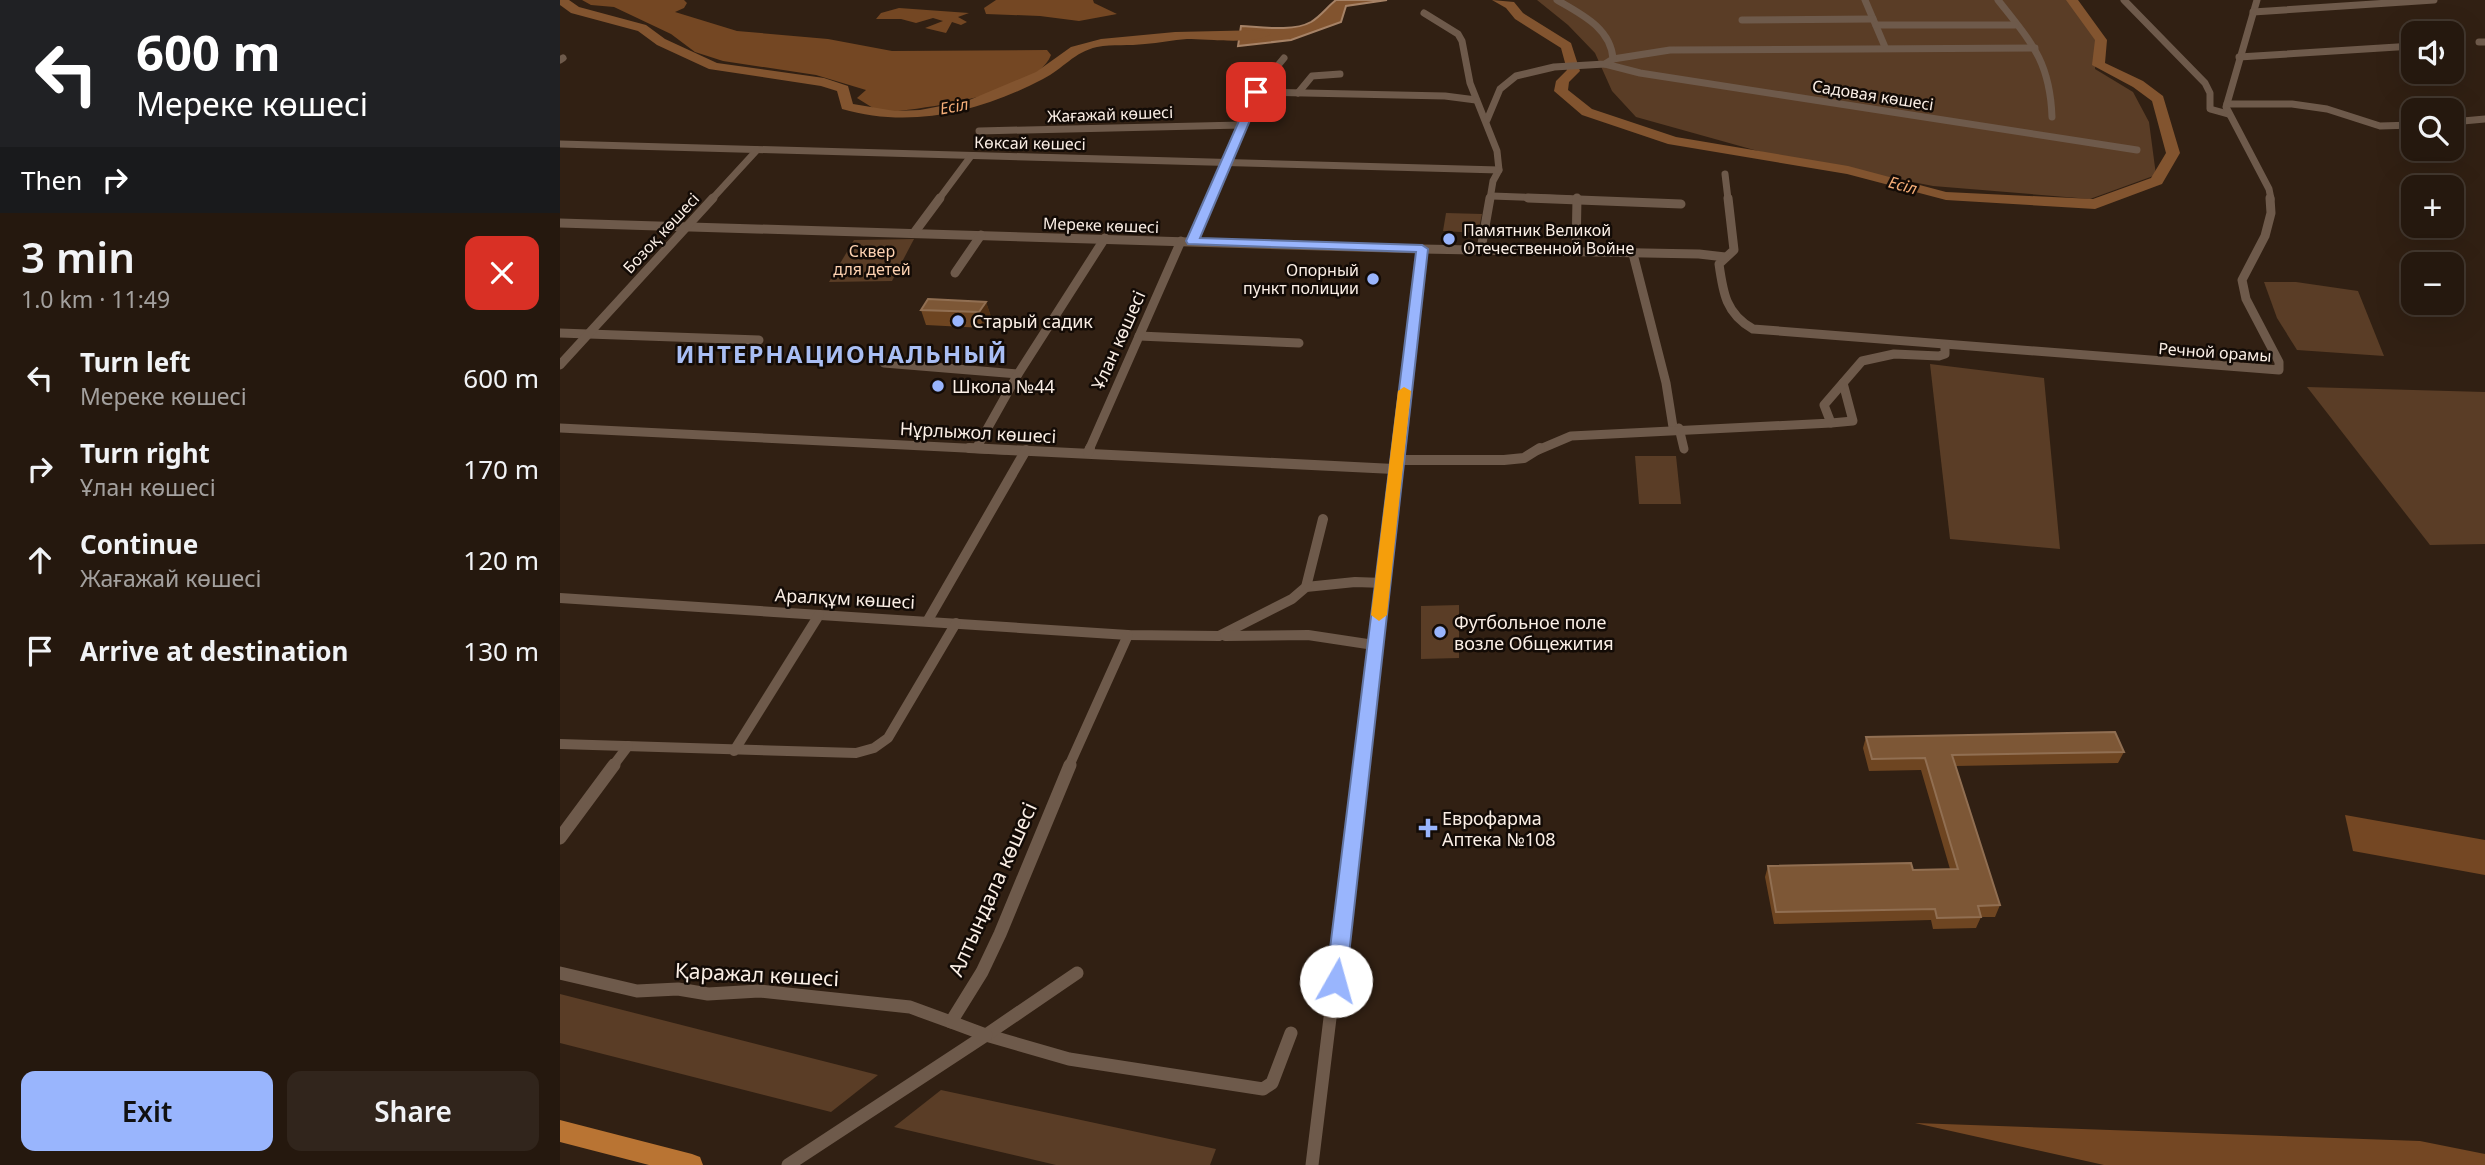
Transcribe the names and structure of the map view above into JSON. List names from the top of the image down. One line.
{"streets":{"street":["Садовая көшесі","Жағажай көшесі","Көксай көшесі","Мереке көшесі","Бозоқ көшесі","Ұлан көшесі","Речной орамы","Нұрлыжол көшесі","Аралқұм көшесі","Алтындала көшесі","Қаражал көшесі"]},"crossings":[["Көксай көшесі","Бозоқ көшесі"],["Мереке көшесі","Бозоқ көшесі"],["Мереке көшесі","Ұлан көшесі"],["Мереке көшесі","Речной орамы"],["Ұлан көшесі","Нұрлыжол көшесі"],["Аралқұм көшесі","Алтындала көшесі"],["Алтындала көшесі","Қаражал көшесі"]],"districts":["ИНТЕРНАЦИОНАЛЬНЫЙ"],"water":["Есіл"],"parks":["Сквер для детей"],"places":{"other":["Памятник Великой Отечественной Войне","Опорный пункт полиции","Старый садик","Школа №44","Футбольное поле возле Общежития"],"health":["Еврофарма Аптека №108"]},"page":{"turn":["600 m","Мереке көшесі"],"map_buttons":["+","−"],"then":"Then","heading":["3 min","1.0 km · 11:49"],"list":[{"name":"Turn left","note":"Мереке көшесі","value":"600 m"},{"name":"Turn right","note":"Ұлан көшесі","value":"170 m"},{"name":"Continue","note":"Жағажай көшесі","value":"120 m"},{"name":"Arrive at destination","value":"130 m"}],"buttons":["Exit","Share"]}}
